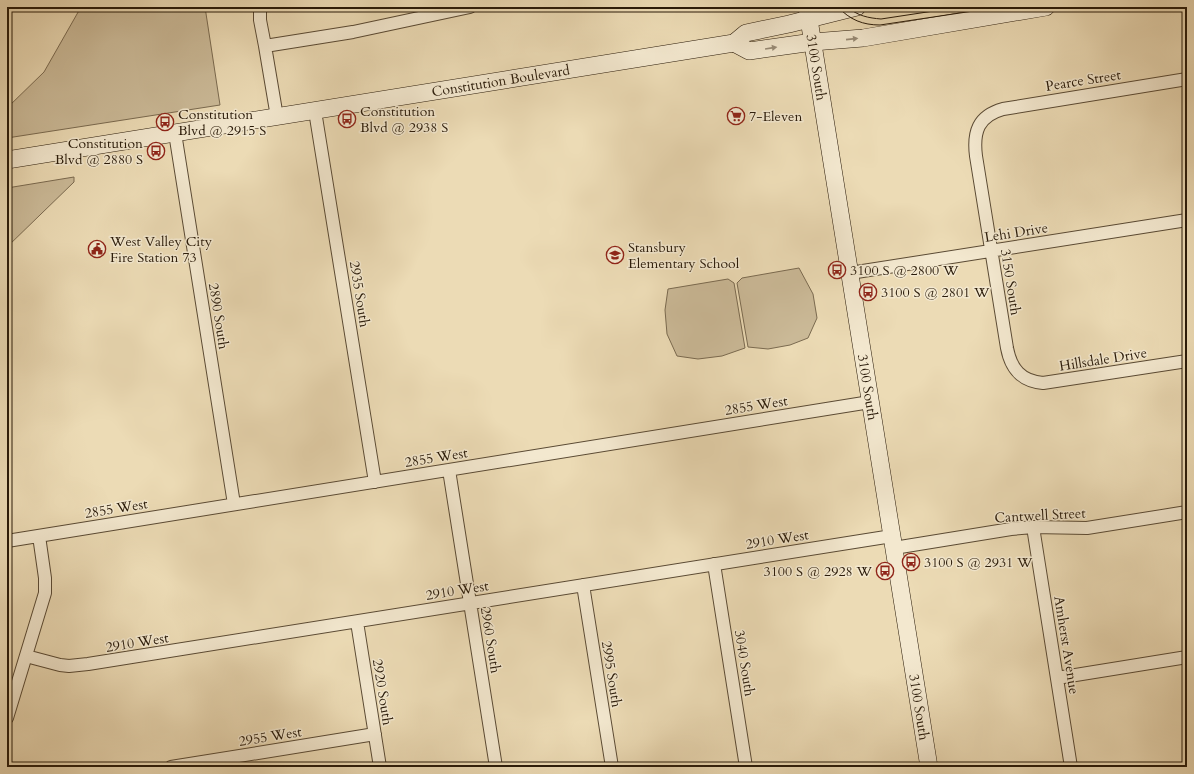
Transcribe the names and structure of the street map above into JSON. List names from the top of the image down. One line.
{"streets":{"main road":["3100 South","Constitution Boulevard"],"street":["Pearce Street","Lehi Drive","3150 South","2935 South","2890 South","Hillsdale Drive","2855 West","Cantwell Street","2910 West","2960 South","Amherst Avenue","3040 South","2995 South","2920 South","2955 West"]},"crossings":[["3100 South","Constitution Boulevard"],["3100 South","Lehi Drive"],["3100 South","2855 West"],["3100 South","Cantwell Street"],["3100 South","2910 West"],["Pearce Street","3150 South"],["Constitution Boulevard","2935 South"],["Constitution Boulevard","2890 South"],["Lehi Drive","3150 South"],["3150 South","Hillsdale Drive"],["2935 South","2855 West"],["2890 South","2855 West"],["2855 West","2960 South"],["Cantwell Street","2910 West"],["Cantwell Street","Amherst Avenue"],["2910 West","2960 South"],["2910 West","3040 South"],["2910 West","2995 South"],["2910 West","2920 South"],["2920 South","2955 West"]],"places":{"supermarket":["7-Eleven"],"bus stop":["Constitution Blvd @ 2938 S","Constitution Blvd @ 2915 S","Constitution Blvd @ 2880 S","3100 S @ 2800 W","3100 S @ 2801 W","3100 S @ 2931 W","3100 S @ 2928 W"],"public building":["West Valley City Fire Station 73"],"school or university":["Stansbury Elementary School"]}}
